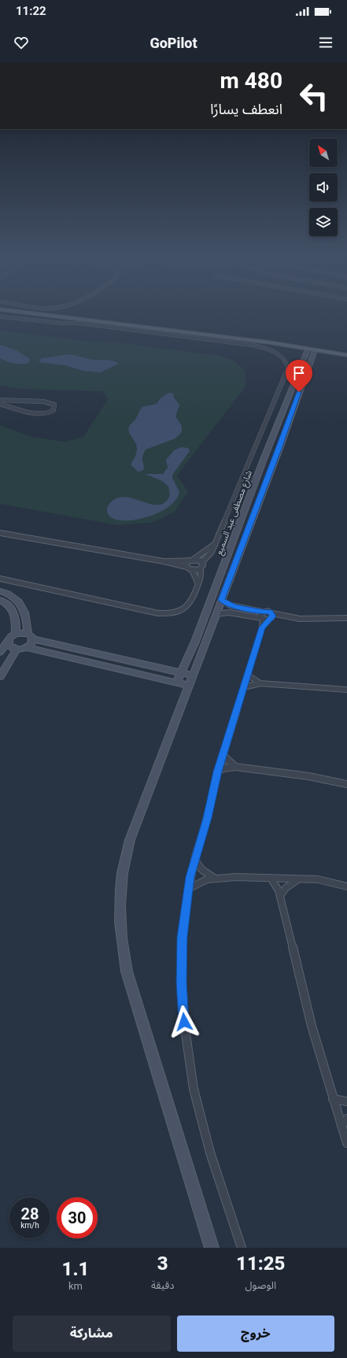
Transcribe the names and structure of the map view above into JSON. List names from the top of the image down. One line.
{"streets":{"street":["شارع مصطفى عبد السميع"]},"north":"top left","page":{"status":"11:22","header":"GoPilot","turn":["480 m","انعطف يسارًا"],"speed":"28 km/h","limit":"30","eta":["11:25","الوصول","3","دقيقة","1.1","km"],"buttons":["خروج","مشاركة"]}}
